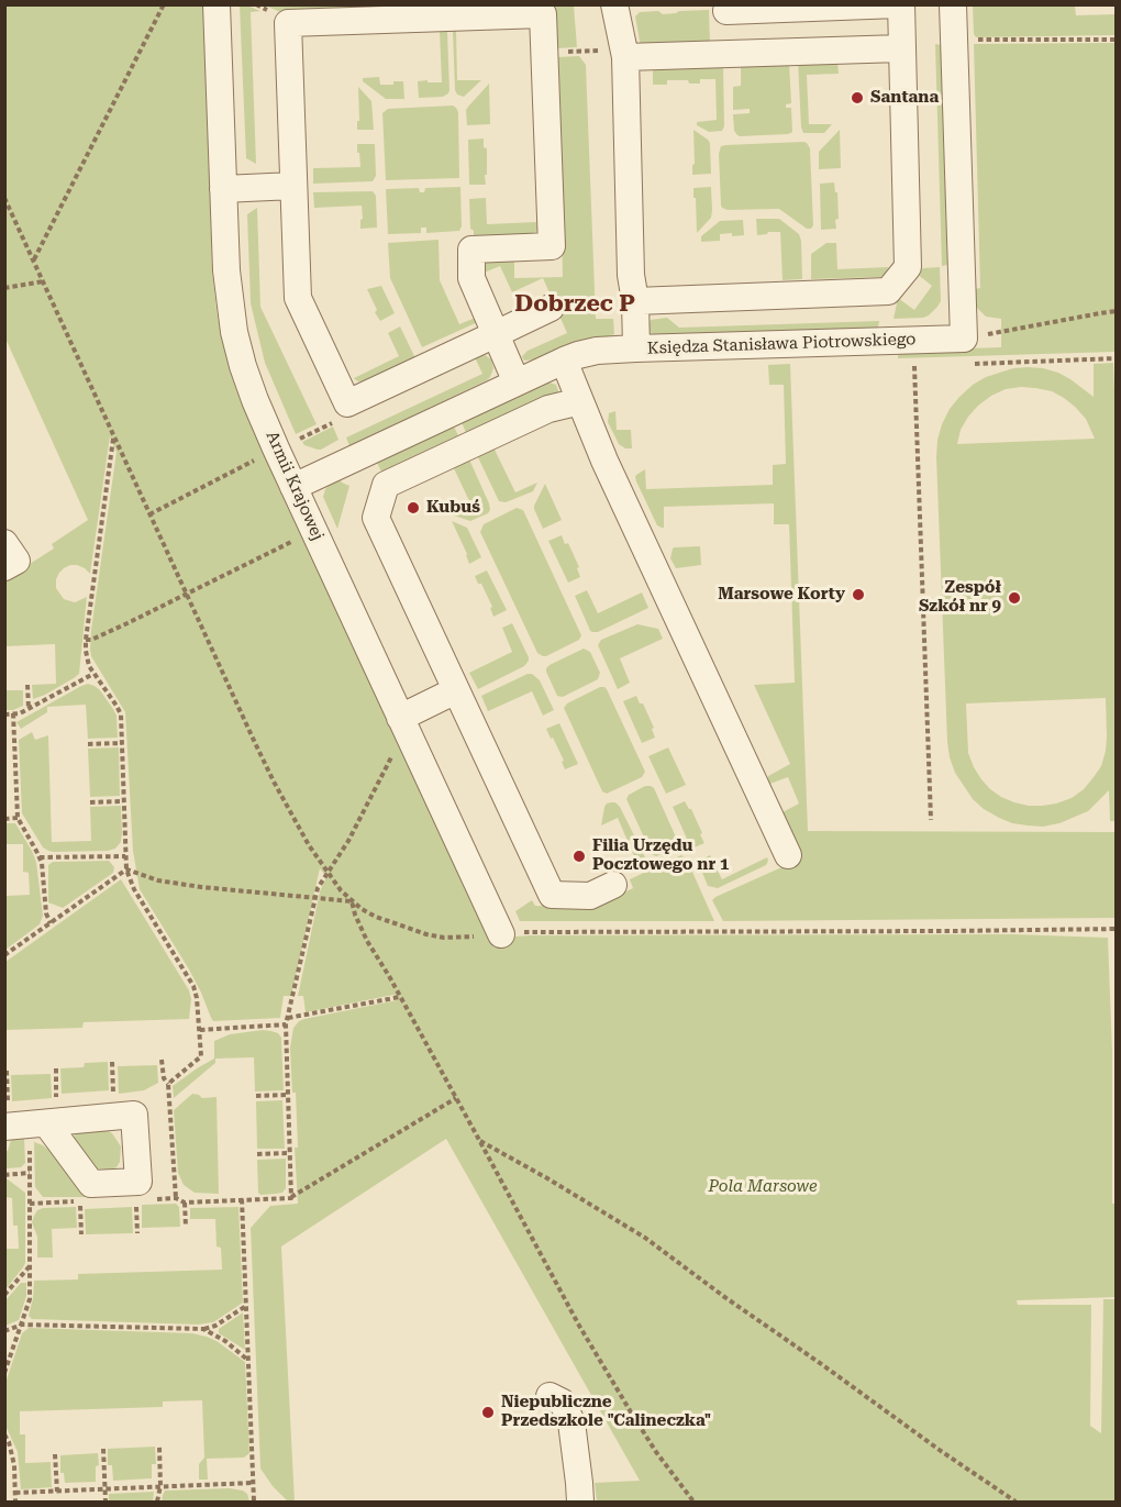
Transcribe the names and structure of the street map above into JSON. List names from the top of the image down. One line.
{"streets":{"street":["Księdza Stanisława Piotrowskiego","Armii Krajowej"]},"crossings":[["Księdza Stanisława Piotrowskiego","Armii Krajowej"]],"districts":["Dobrzec P"],"parks":["Pola Marsowe"],"places":["Santana","Kubuś","Marsowe Korty","Zespół Szkół nr 9","Filia Urzędu Pocztowego nr 1","Niepubliczne Przedszkole \"Calineczka\""]}
